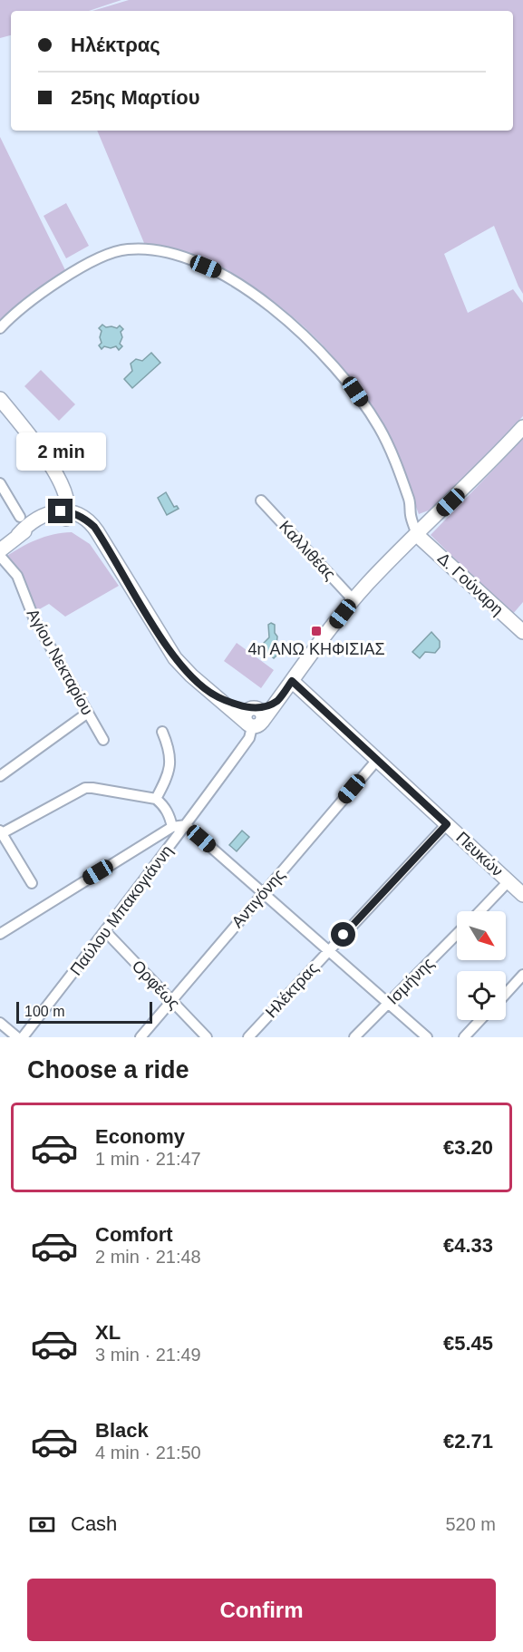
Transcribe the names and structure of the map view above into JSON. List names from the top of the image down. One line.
{"streets":{"main road":["Δ. Γούναρη","Πευκών","Παύλου Μπακογιάννη"],"street":["Καλλιθέας","Αγίου Νεκταρίου","Αντιγόνης","Ισμήνης","Ορφέως","Ηλέκτρας"]},"crossings":[["Καλλιθέας","Παύλου Μπακογιάννη"],["Δ. Γούναρη","Παύλου Μπακογιάννη"],["Πευκών","Αντιγόνης"],["Πευκών","Παύλου Μπακογιάννη"],["Πευκών","Ηλέκτρας"],["Αντιγόνης","Ορφέως"],["Παύλου Μπακογιάννη","Ορφέως"]],"places":{"transit":["4η ΑΝΩ ΚΗΦΙΣΙΑΣ"]},"scale_bar":"100 m","north":"bottom right","page":{"banner":["Ηλέκτρας","25ης Μαρτίου"],"bubble":"2 min","scale":"100 m","heading":"Choose a ride","list":[{"name":"Economy","note":"1 min · 21:47","value":"€3.20"},{"name":"Comfort","note":"2 min · 21:48","value":"€4.33"},{"name":"XL","note":"3 min · 21:49","value":"€5.45"},{"name":"Black","note":"4 min · 21:50","value":"€2.71"}],"pay":["Cash","520 m"],"buttons":"Confirm"}}
